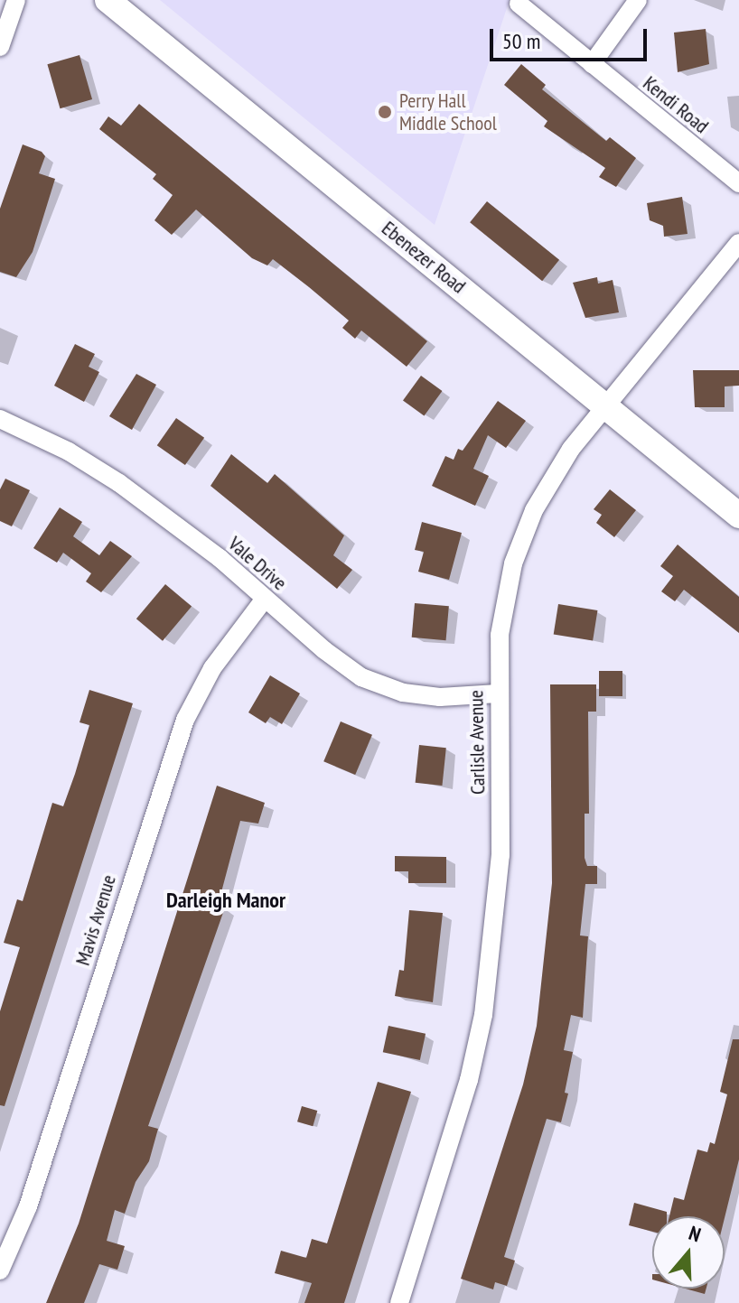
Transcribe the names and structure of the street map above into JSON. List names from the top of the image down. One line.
{"streets":{"street":["Kendi Road","Ebenezer Road","Vale Drive","Carlisle Avenue","Mavis Avenue"]},"crossings":[["Ebenezer Road","Carlisle Avenue"],["Vale Drive","Carlisle Avenue"],["Vale Drive","Mavis Avenue"]],"districts":["Darleigh Manor"],"places":["Perry Hall Middle School"],"scale_bar":"50 m","north":"top"}
